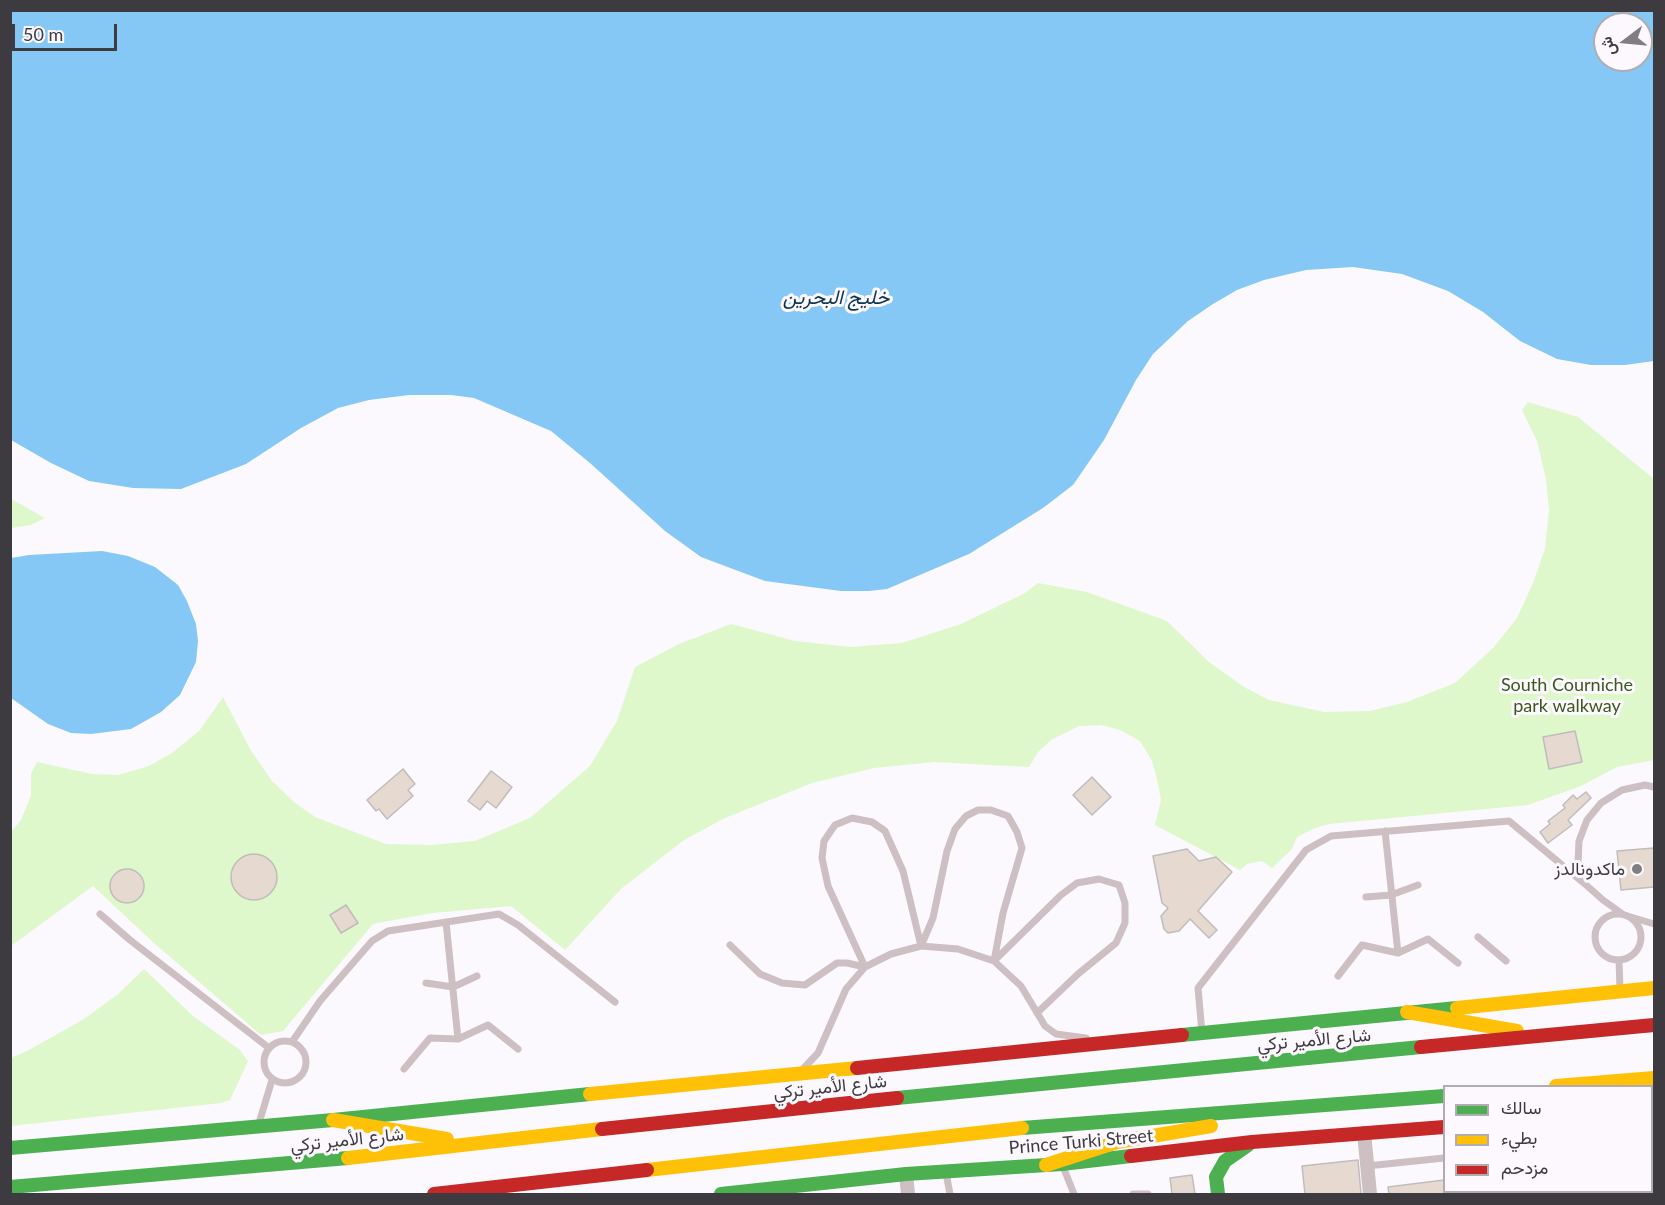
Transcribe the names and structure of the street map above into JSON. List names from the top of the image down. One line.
{"streets":{"main road":["شارع الأمير تركي","Prince Turki Street"]},"water":["خليج البحرين"],"parks":["South Courniche park walkway"],"places":["ماكدونالدز"],"legend":["سالك","بطيء","مزدحم"],"scale_bar":"50 m","north":"left"}
